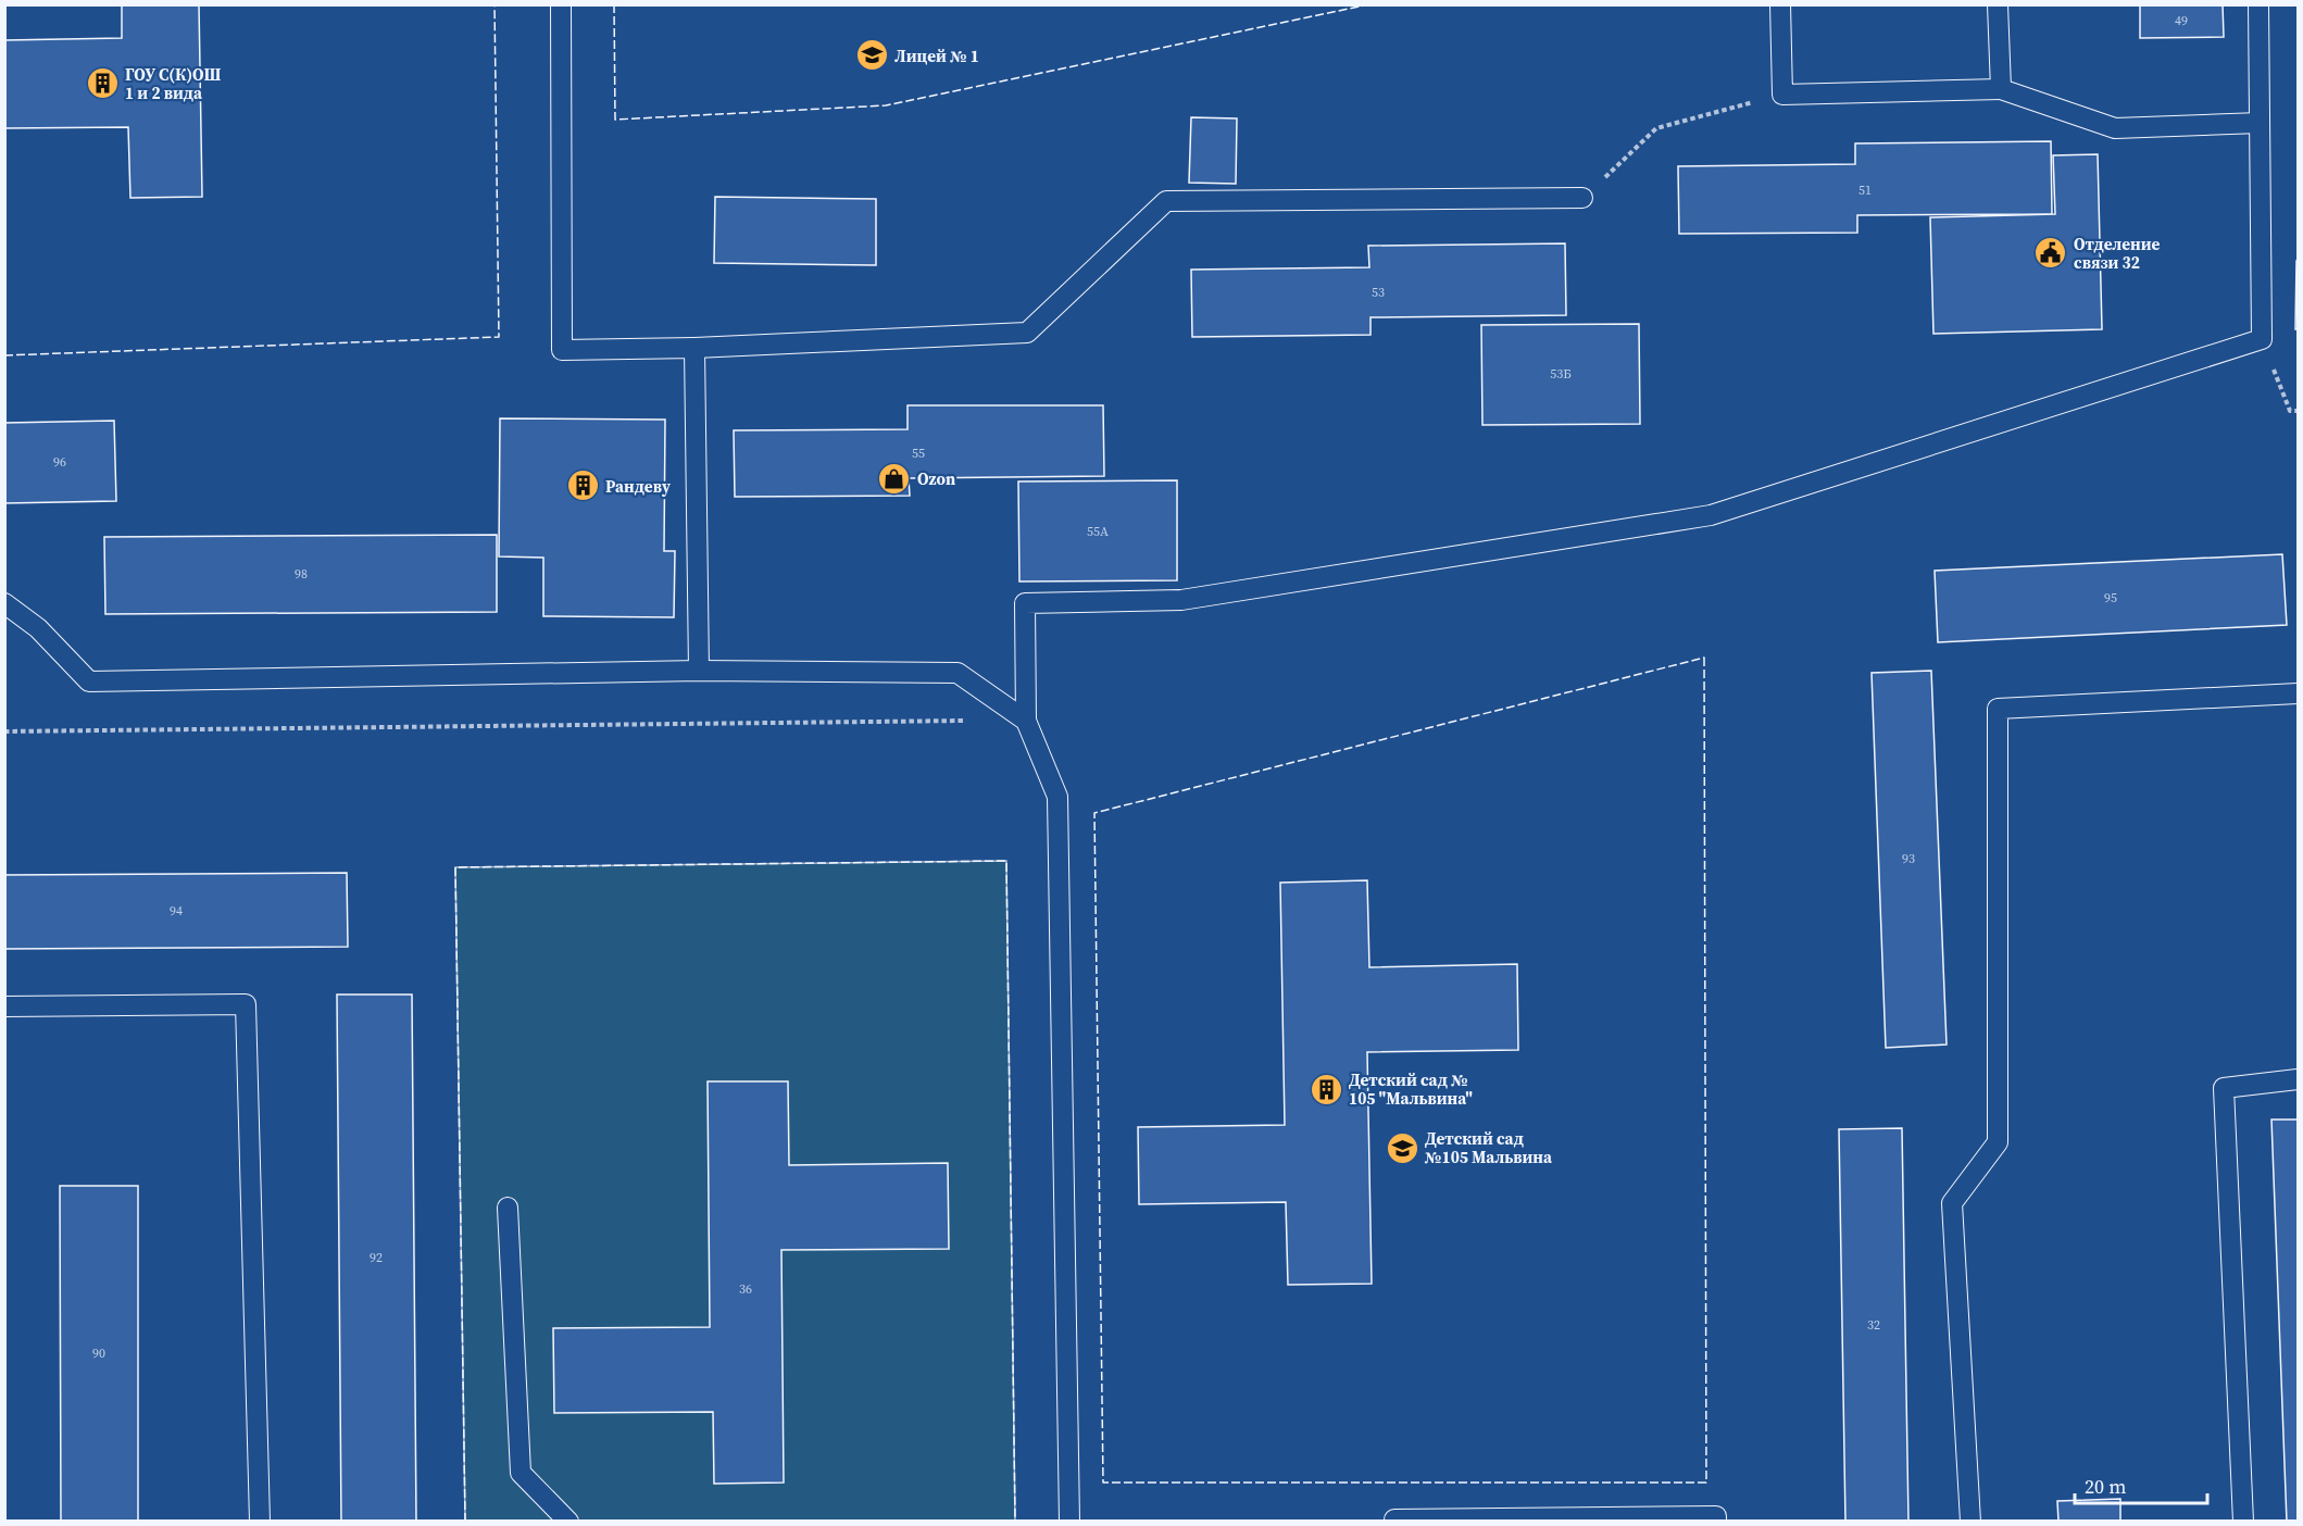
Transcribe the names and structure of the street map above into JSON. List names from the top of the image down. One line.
{"places":{"school or university":["Лицей № 1","Детский сад №105 Мальвина"],"building":["ГОУ С(К)ОШ 1 и 2 вида","Рандеву","Детский сад № 105 \"Мальвина\""],"public building":["Отделение связи 32"],"shop":["Ozon"]},"house_numbers":["49","51","53","53Б","55","96","55А","98","95","93","94","92","36","32","90"],"scale_bar":"20 m"}
